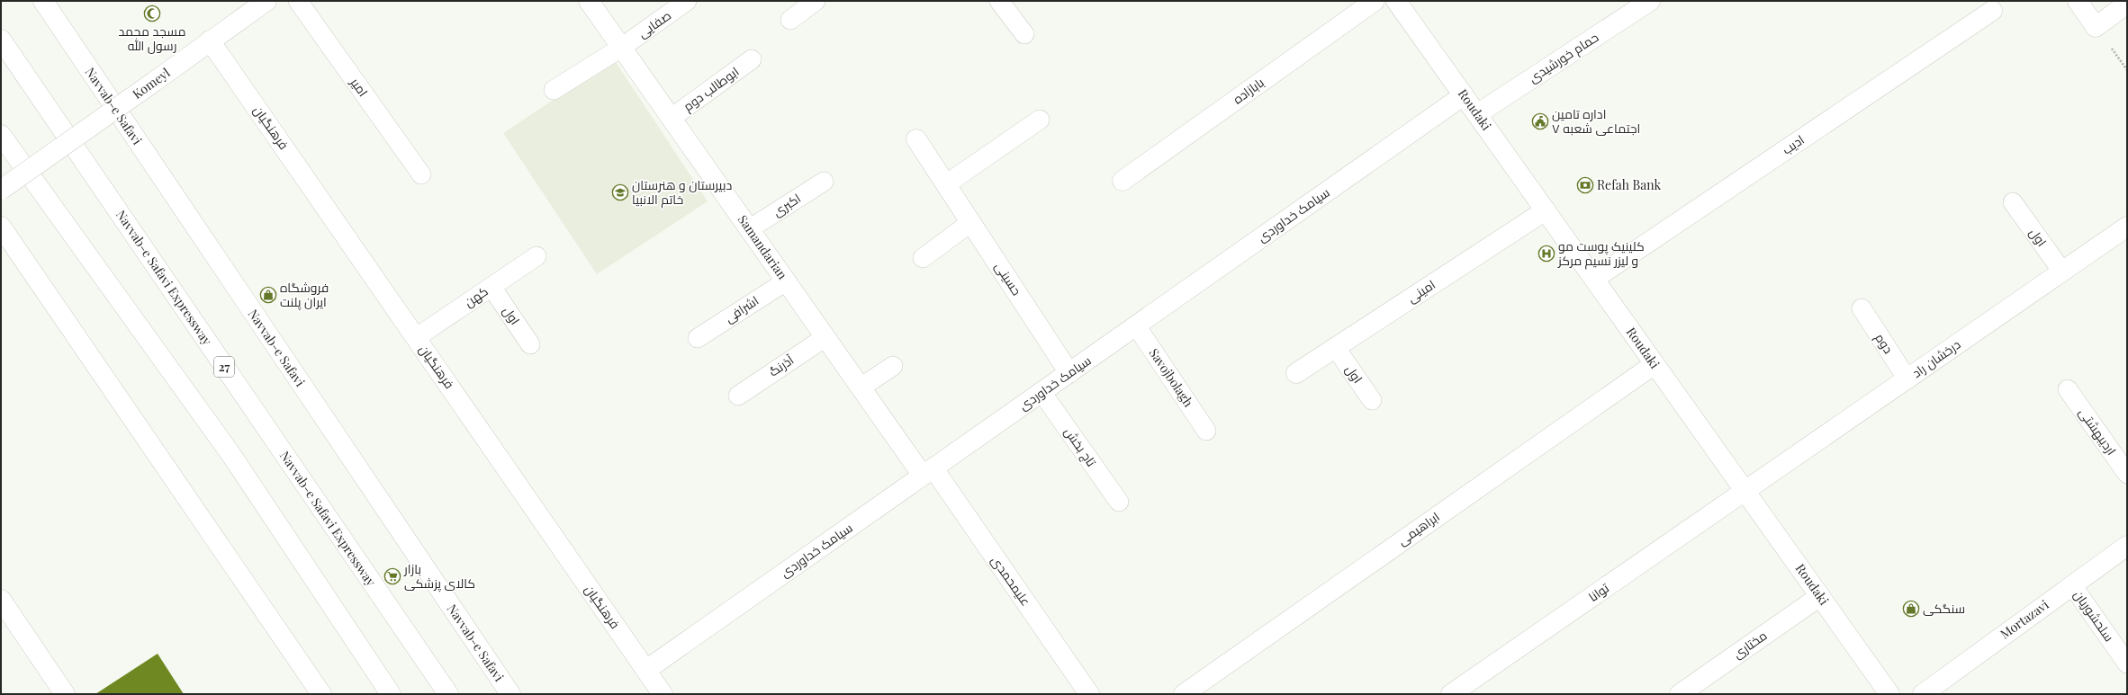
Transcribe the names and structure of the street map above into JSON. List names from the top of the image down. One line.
{"streets":{"main road":["حمام خورشیدی","Komeyl","بابازاده","Navvab-e Safavi","Roudaki","فرهنگیان","ادیب","سیامک خداوردی","Samandarian","Navvab-e Safavi Expressway","حسینی","امینی","درخشان راد","27","ابراهیمی","علیمحمدی","توانا","Mortazavi","مختاری"],"lane":["صفایی","امیر","ابوطالب دوم","اکبری","اول","کهن","اشرافی","دوم","آذرنگ","Savojbolagh","اردیبهشتی","تاج بخش","سلحشوریان"]},"crossings":[["صفایی","Samandarian"],["حمام خورشیدی","Roudaki"],["Komeyl","فرهنگیان"],["ابوطالب دوم","Samandarian"],["Roudaki","ادیب"],["Roudaki","سیامک خداوردی"],["Roudaki","امینی"],["Roudaki","درخشان راد"],["Roudaki","ابراهیمی"],["Roudaki","توانا"],["Roudaki","مختاری"],["فرهنگیان","سیامک خداوردی"],["فرهنگیان","کهن"],["اکبری","Samandarian"],["سیامک خداوردی","Samandarian"],["سیامک خداوردی","حسینی"],["سیامک خداوردی","Savojbolagh"],["سیامک خداوردی","تاج بخش"],["سیامک خداوردی","علیمحمدی"],["اول","امینی"],["اول","کهن"],["اول","درخشان راد"],["Samandarian","اشرافی"],["Samandarian","آذرنگ"],["Samandarian","علیمحمدی"],["دوم","درخشان راد"],["درخشان راد","توانا"],["سلحشوریان","Mortazavi"]],"places":{"mosque":["مسجد محمد رسول الله"],"public building":["اداره تامین اجتماعی شعبه ۷"],"bank":["Refah Bank"],"school or university":["دبیرستان و هنرستان خاتم الانبیا"],"hospital":["کلینیک پوست مو و لیزر نسیم مرکز"],"shop":["فروشگاه ایران پلنت","سنگکی"],"supermarket":["بازار کالای پزشکی"]}}
